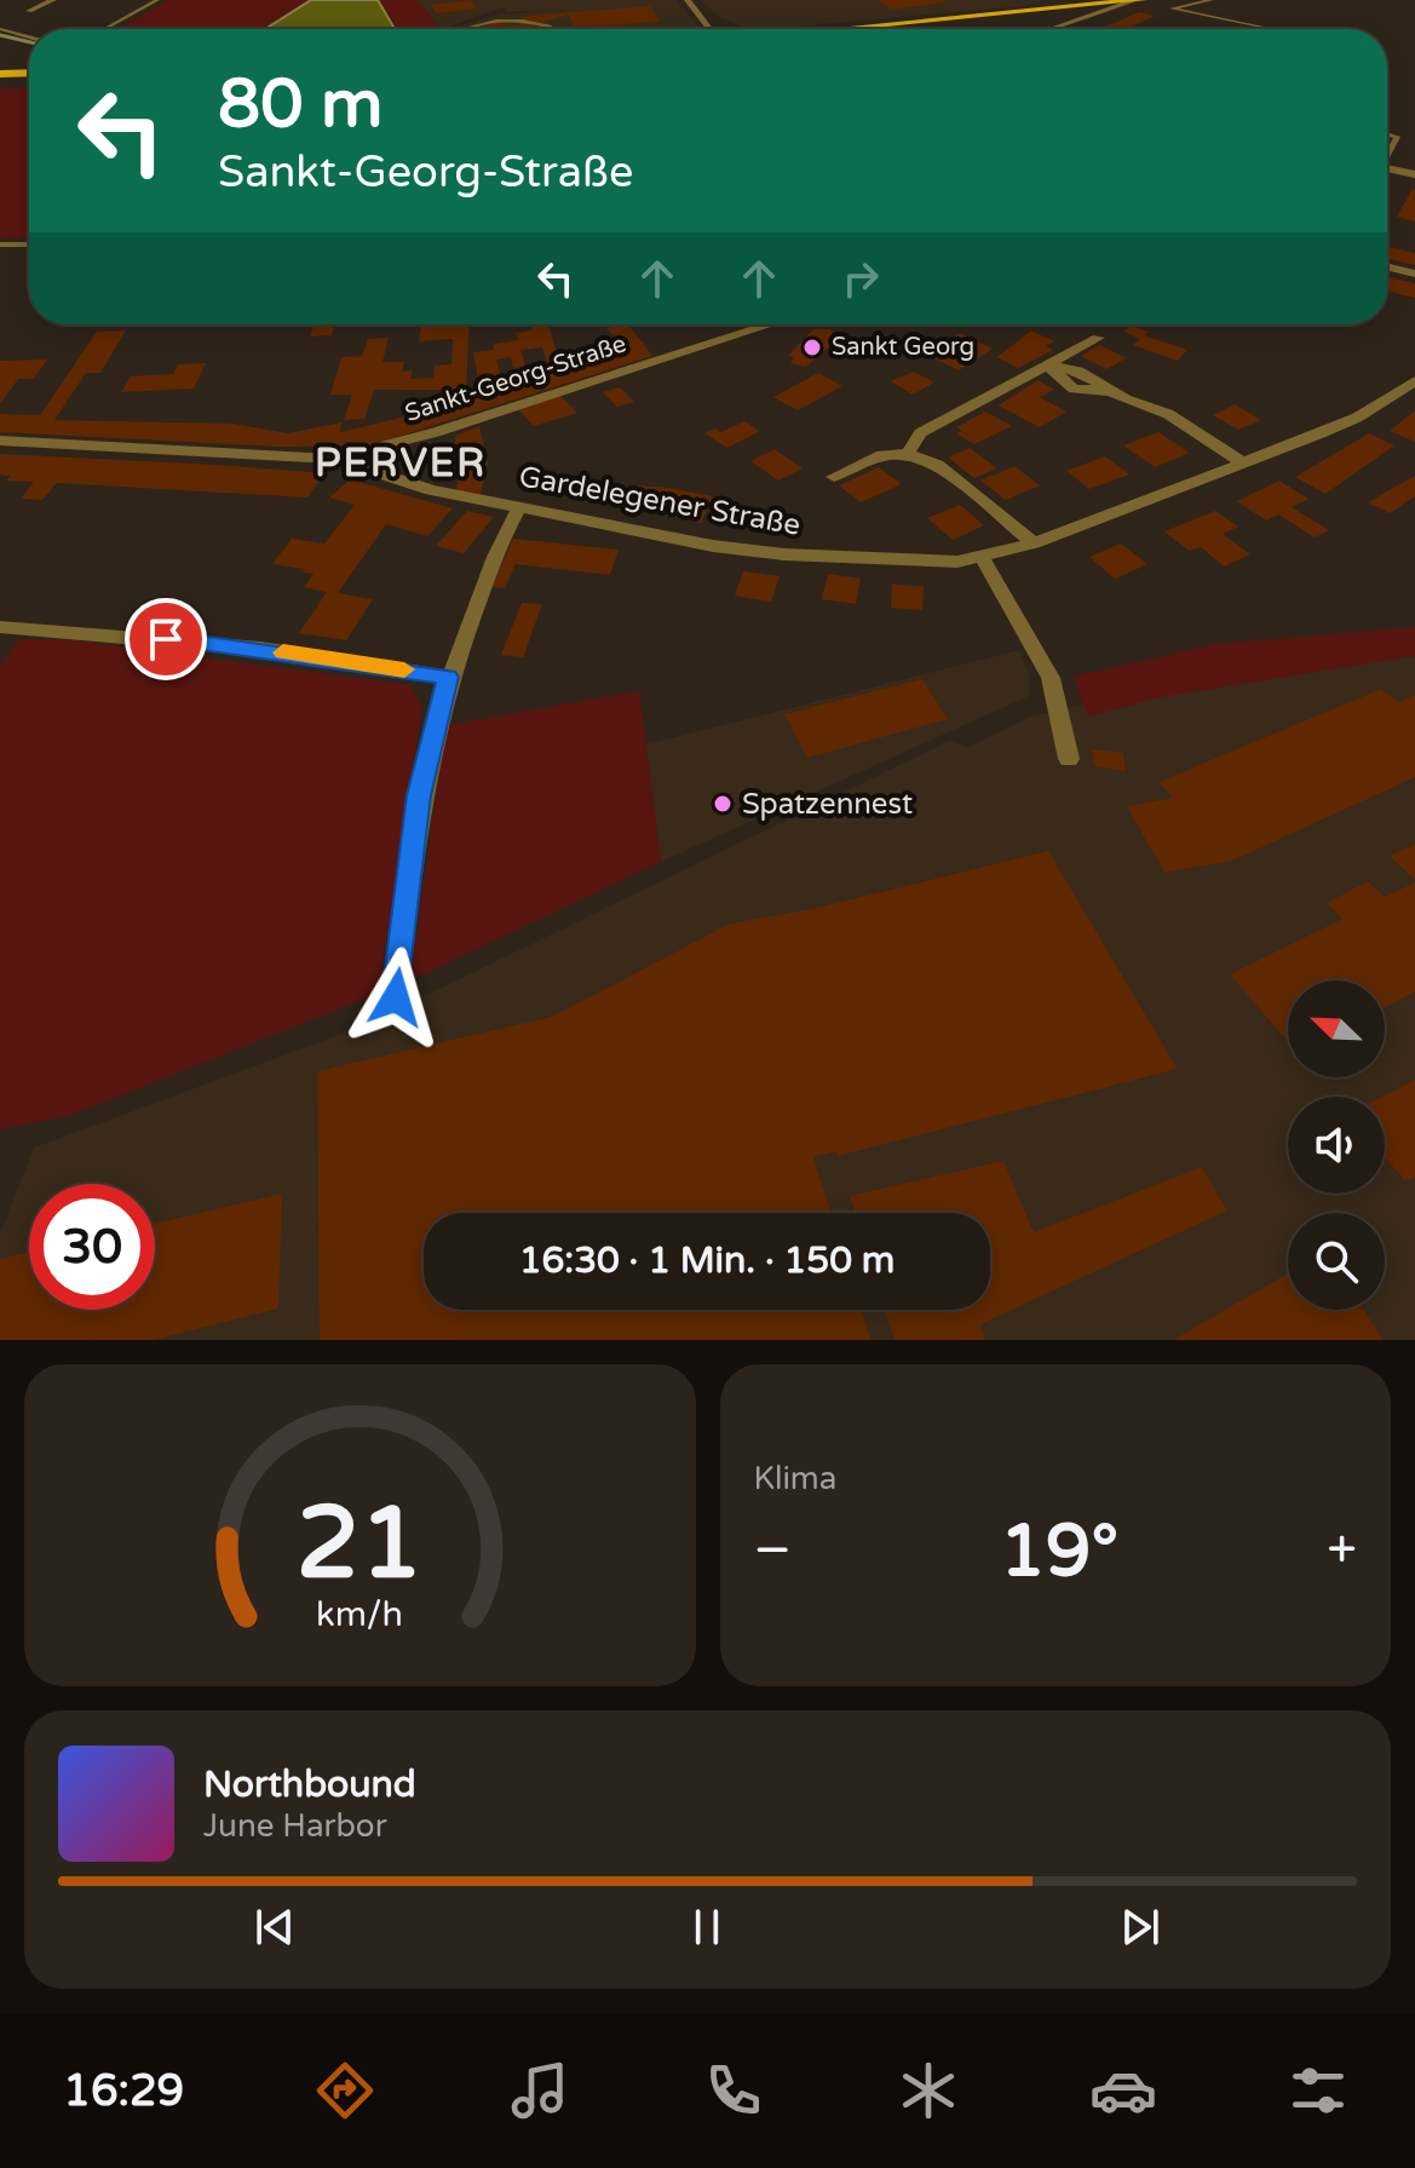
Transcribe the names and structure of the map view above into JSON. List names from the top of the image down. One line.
{"streets":{"street":["Sankt-Georg-Straße","Gardelegener Straße"]},"crossings":[["Sankt-Georg-Straße","Gardelegener Straße"]],"districts":["PERVER"],"places":["Sankt Georg","Spatzennest"],"north":"top left","page":{"turn":["80 m","Sankt-Georg-Straße"],"limit":"30","trip":"16:30 · 1 Min. · 150 m","tile":"Klima","heat":["−","19°","+"],"song":["Northbound","June Harbor"],"tabs":"16:29","gauge":["21","km/h"]}}
